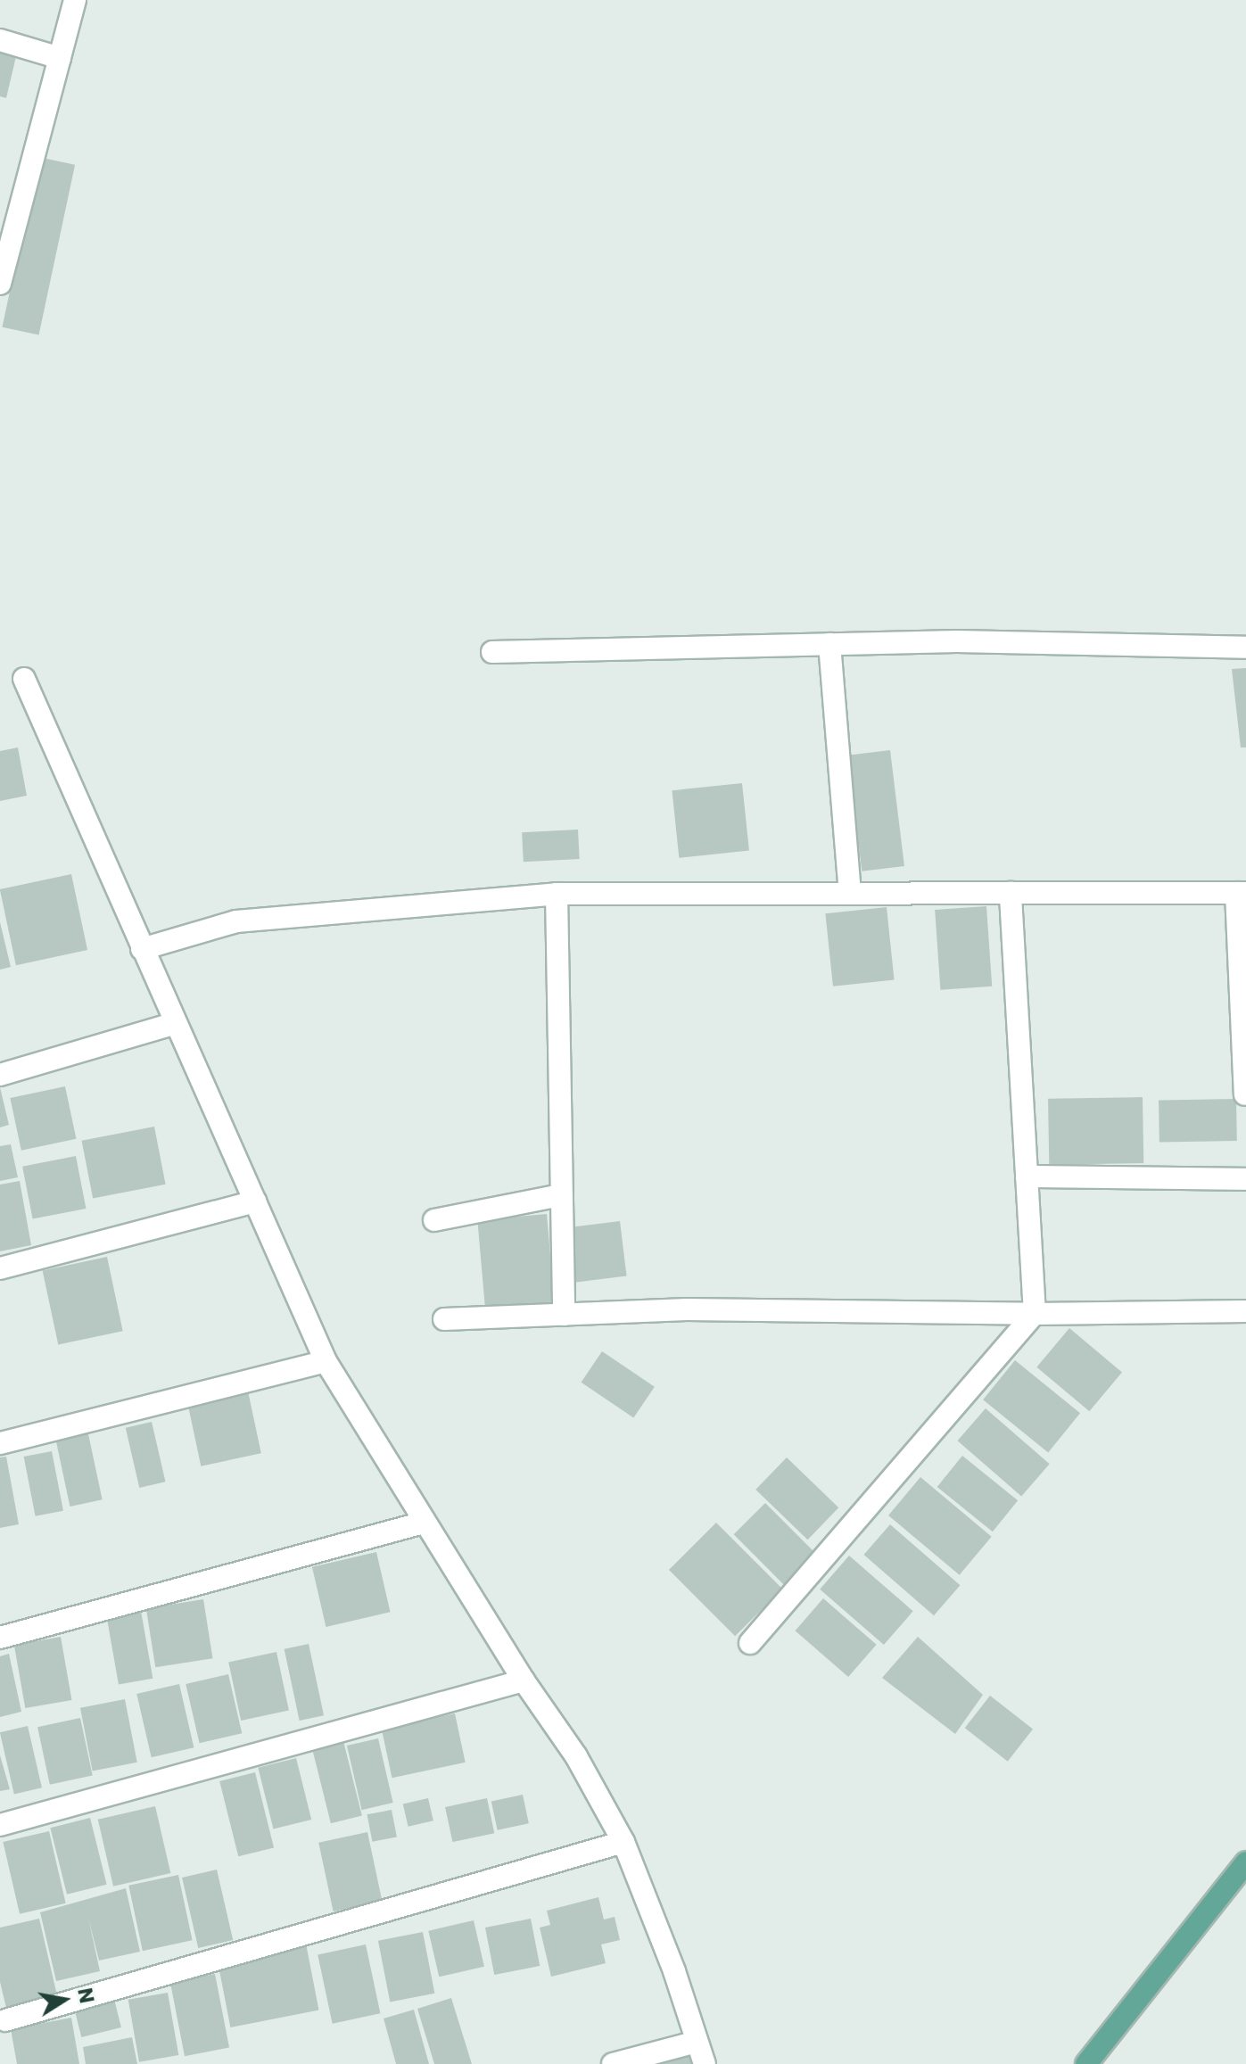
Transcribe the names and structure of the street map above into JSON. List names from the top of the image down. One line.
{"north":"right"}
